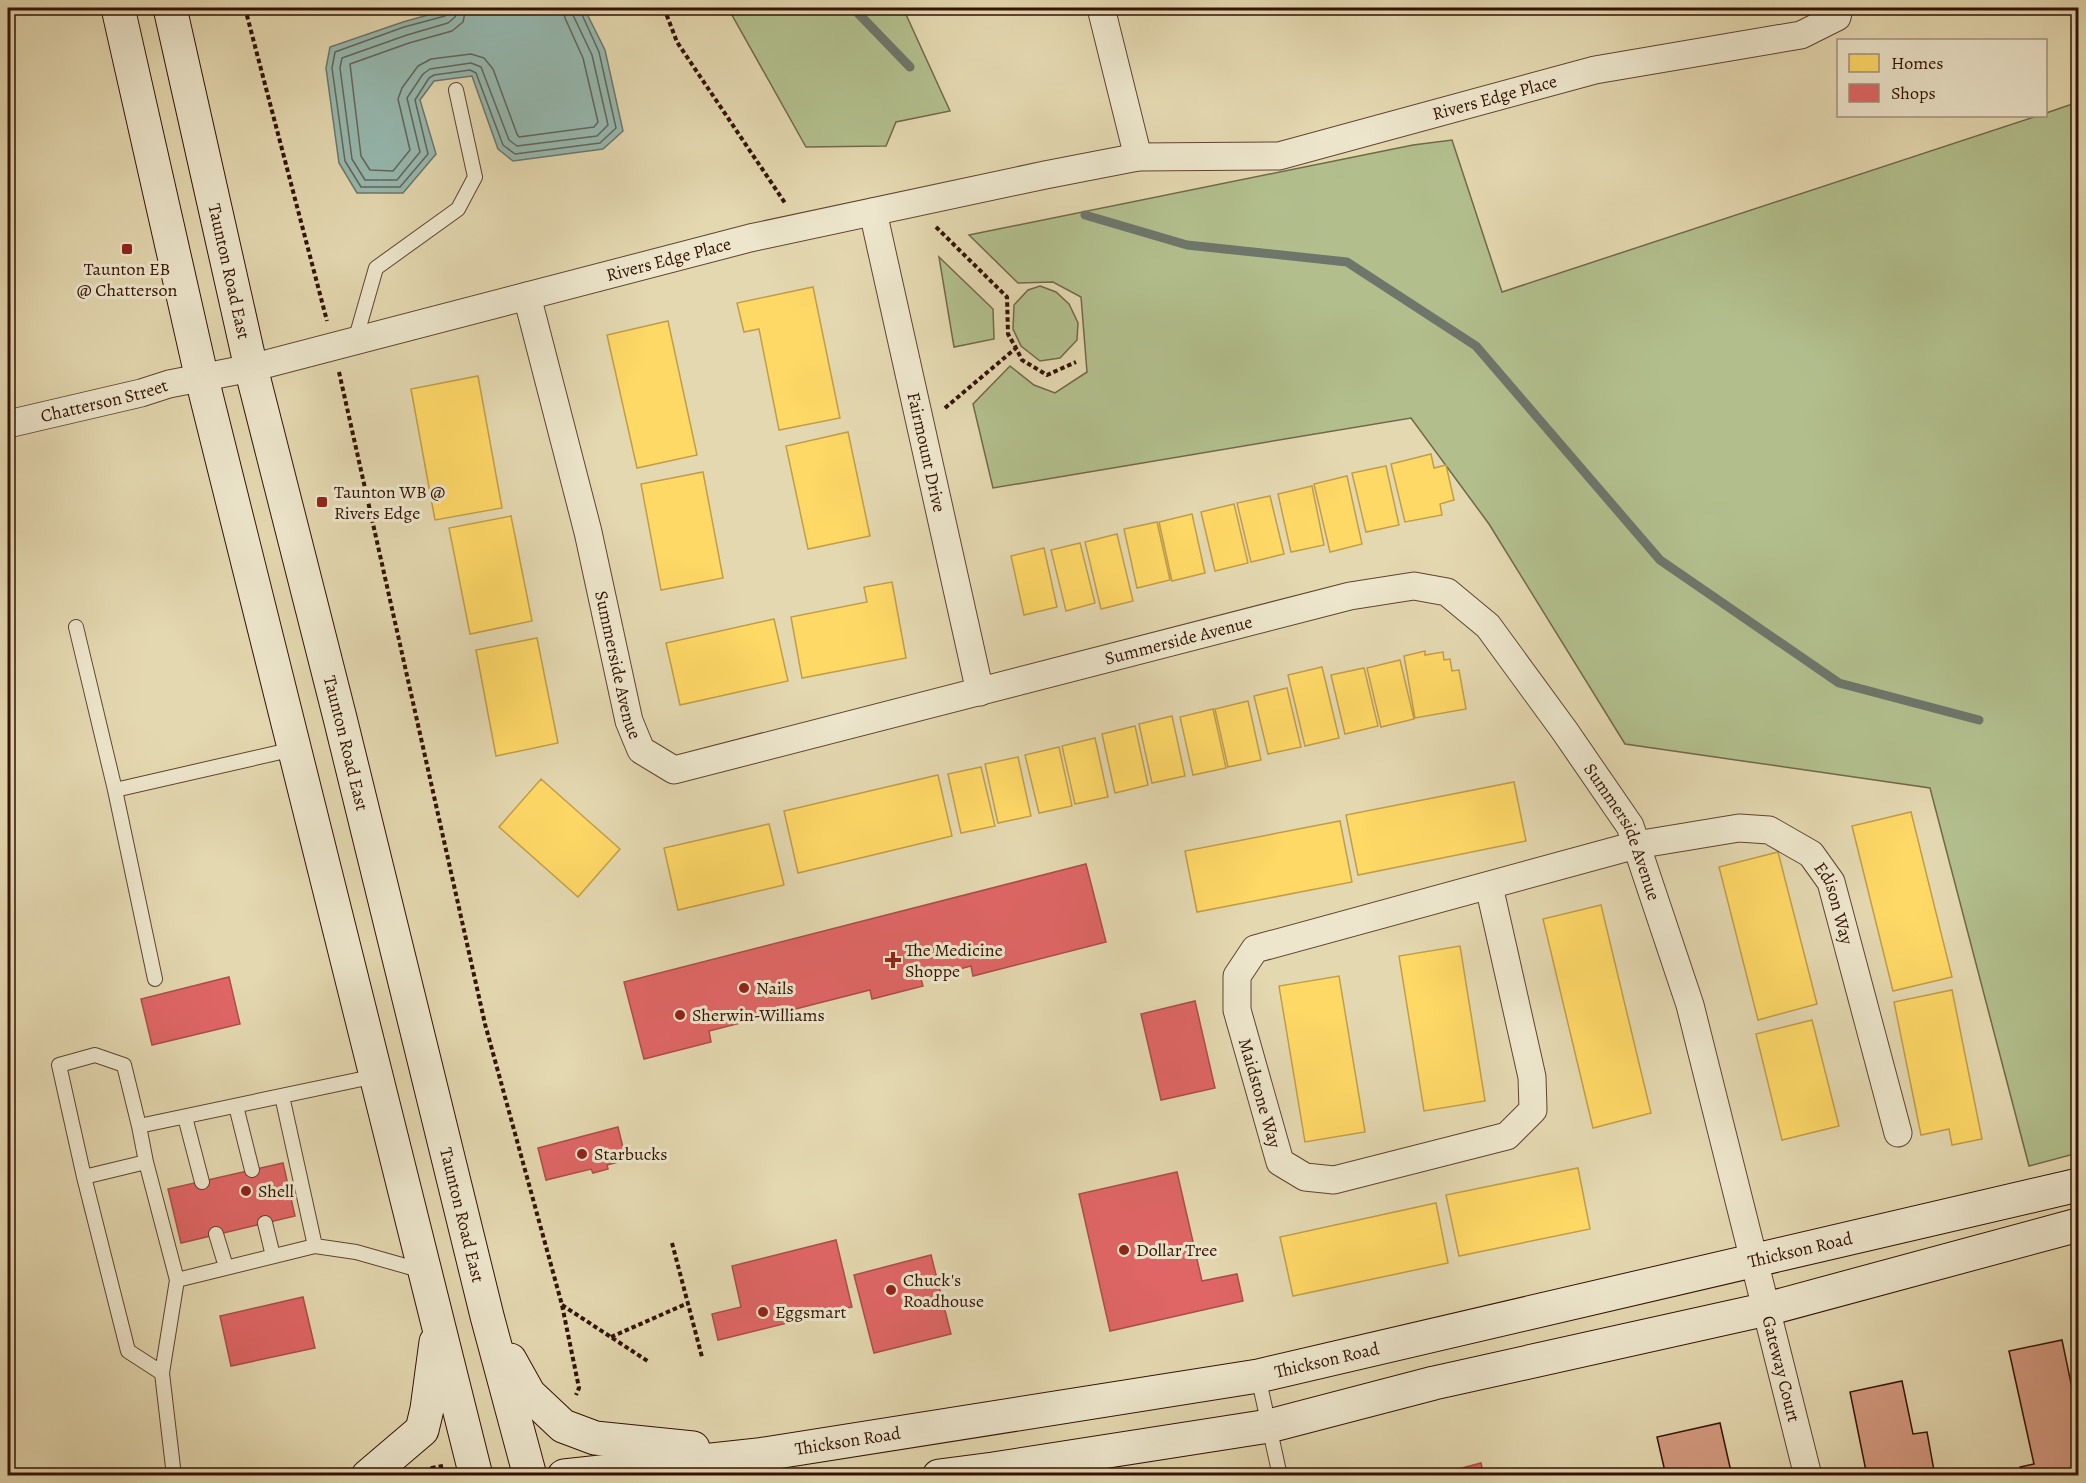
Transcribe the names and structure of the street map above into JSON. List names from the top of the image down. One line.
{"streets":{"main road":["Taunton Road East","Thickson Road"],"street":["Rivers Edge Place","Chatterson Street","Fairmount Drive","Summerside Avenue","Edison Way","Maidstone Way","Gateway Court"]},"crossings":[["Rivers Edge Place","Taunton Road East"],["Rivers Edge Place","Chatterson Street"],["Rivers Edge Place","Fairmount Drive"],["Rivers Edge Place","Summerside Avenue"],["Fairmount Drive","Summerside Avenue"],["Summerside Avenue","Edison Way"],["Summerside Avenue","Maidstone Way"],["Summerside Avenue","Thickson Road"],["Summerside Avenue","Gateway Court"],["Edison Way","Maidstone Way"],["Thickson Road","Gateway Court"]],"places":{"transit":["Taunton EB @ Chatterson","Taunton WB @ Rivers Edge"],"health":["The Medicine Shoppe"],"other":["Nails","Sherwin-Williams","Starbucks","Shell","Dollar Tree","Chuck's Roadhouse","Eggsmart"]},"legend":["Homes","Shops"]}
